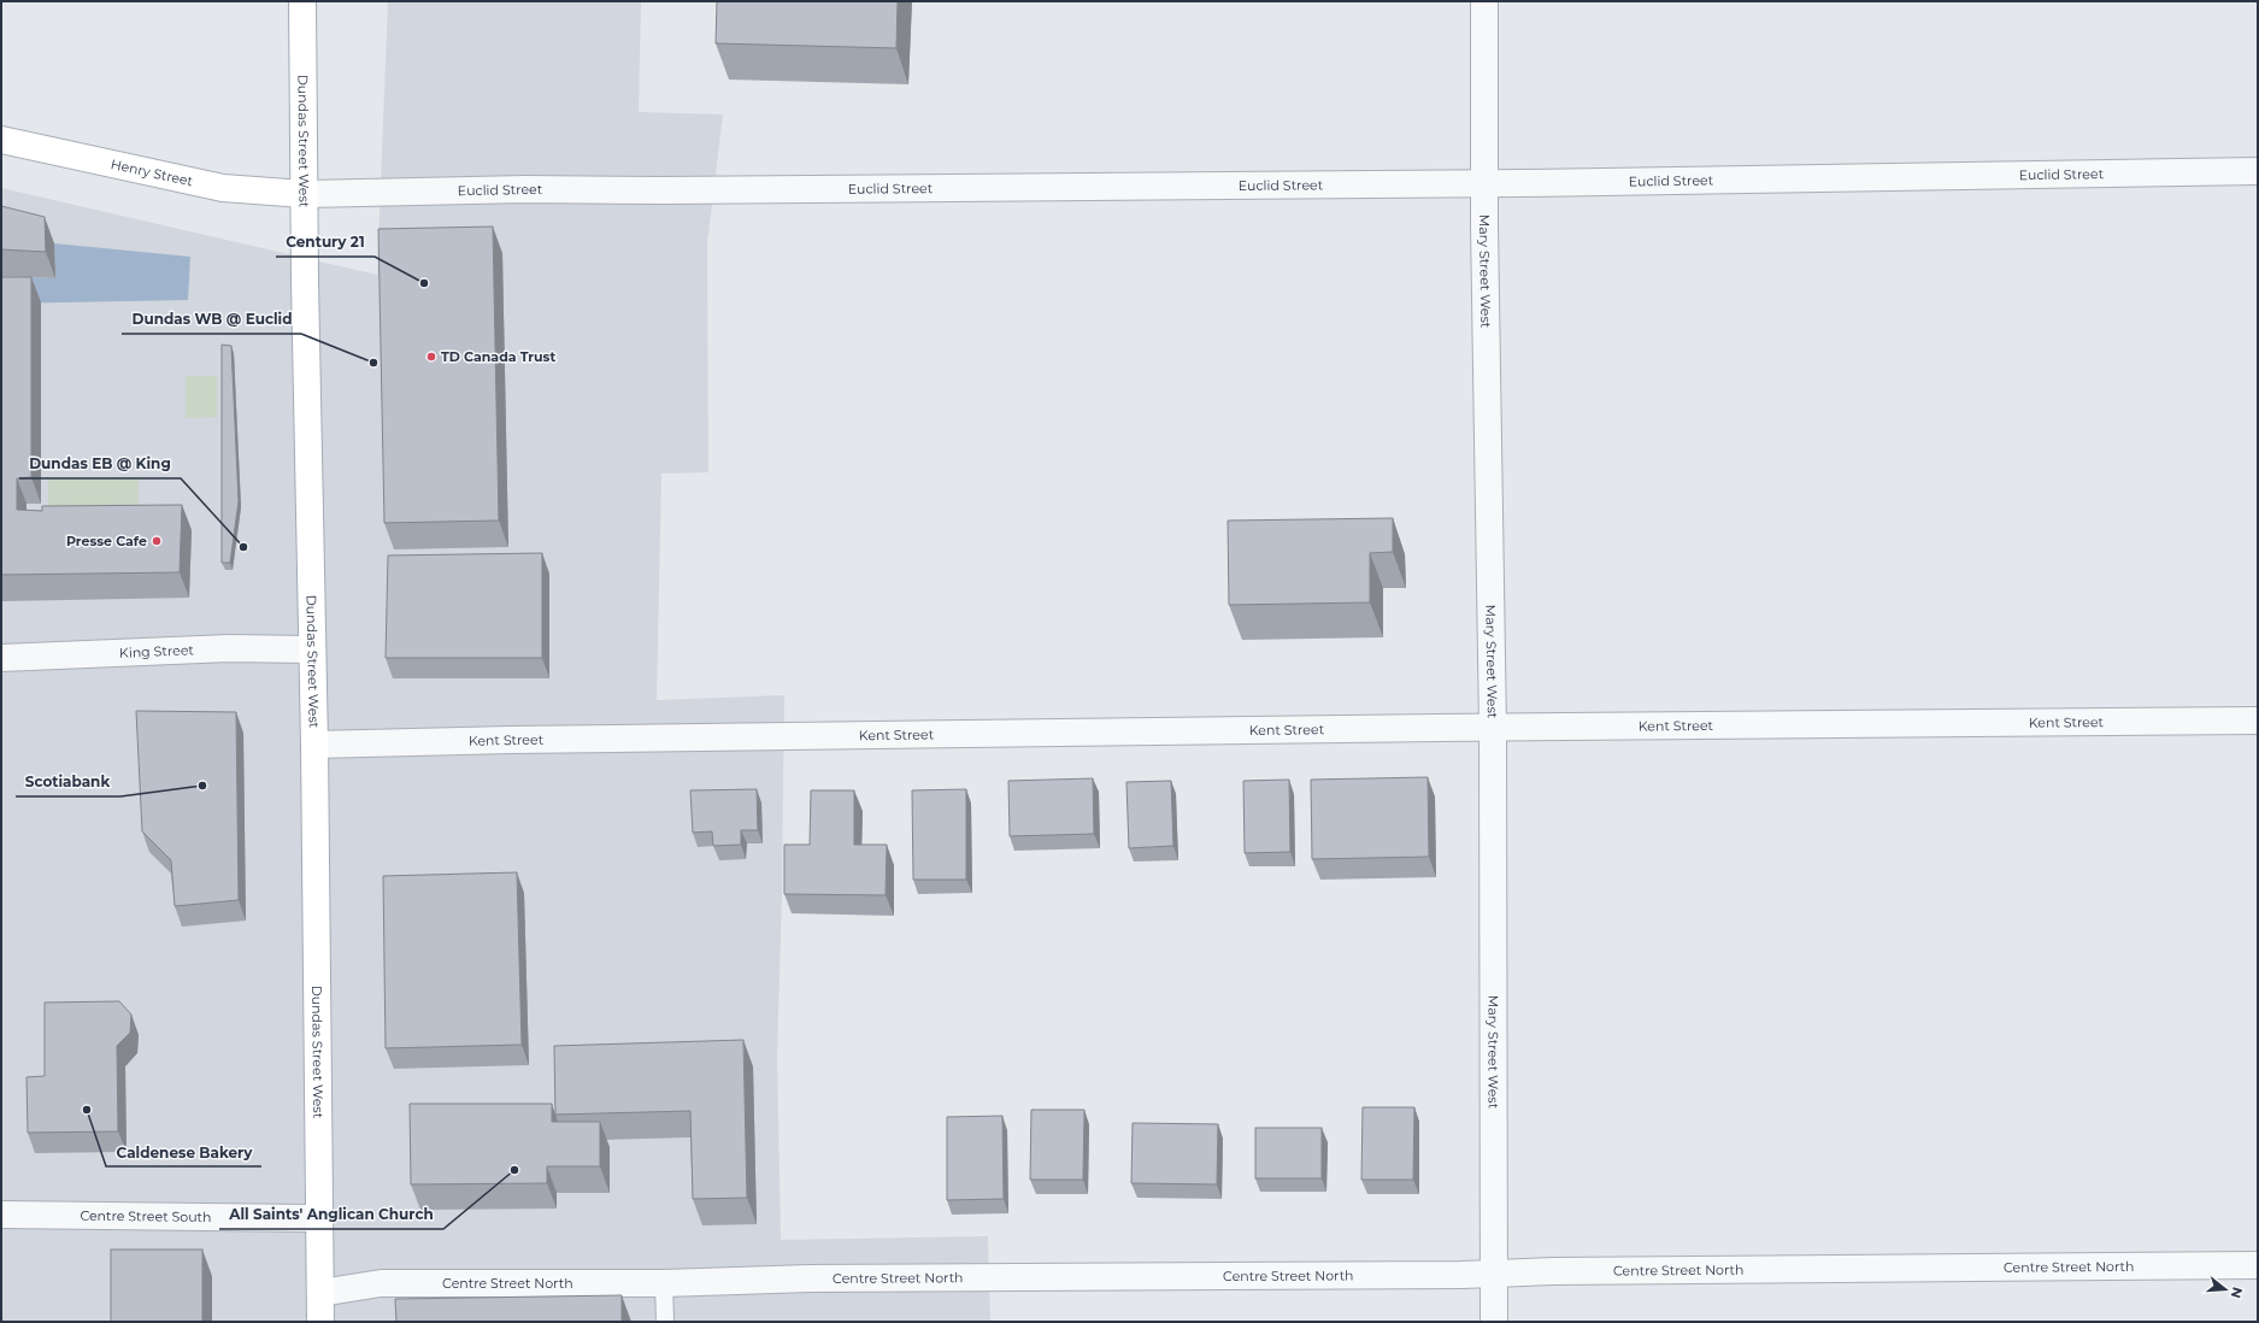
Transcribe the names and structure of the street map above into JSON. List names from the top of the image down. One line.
{"streets":{"main road":["Dundas Street West","Henry Street"],"street":["Euclid Street","Mary Street West","King Street","Kent Street","Centre Street South","Centre Street North"]},"crossings":[["Dundas Street West","Henry Street"],["Dundas Street West","Euclid Street"],["Dundas Street West","King Street"],["Dundas Street West","Kent Street"],["Dundas Street West","Centre Street South"],["Dundas Street West","Centre Street North"],["Henry Street","Euclid Street"],["Euclid Street","Mary Street West"],["Mary Street West","Kent Street"],["Mary Street West","Centre Street North"]],"places":["Century 21","TD Canada Trust","Dundas WB @ Euclid","Presse Cafe","Dundas EB @ King","Scotiabank","Caldenese Bakery","All Saints' Anglican Church"],"north":"right"}
